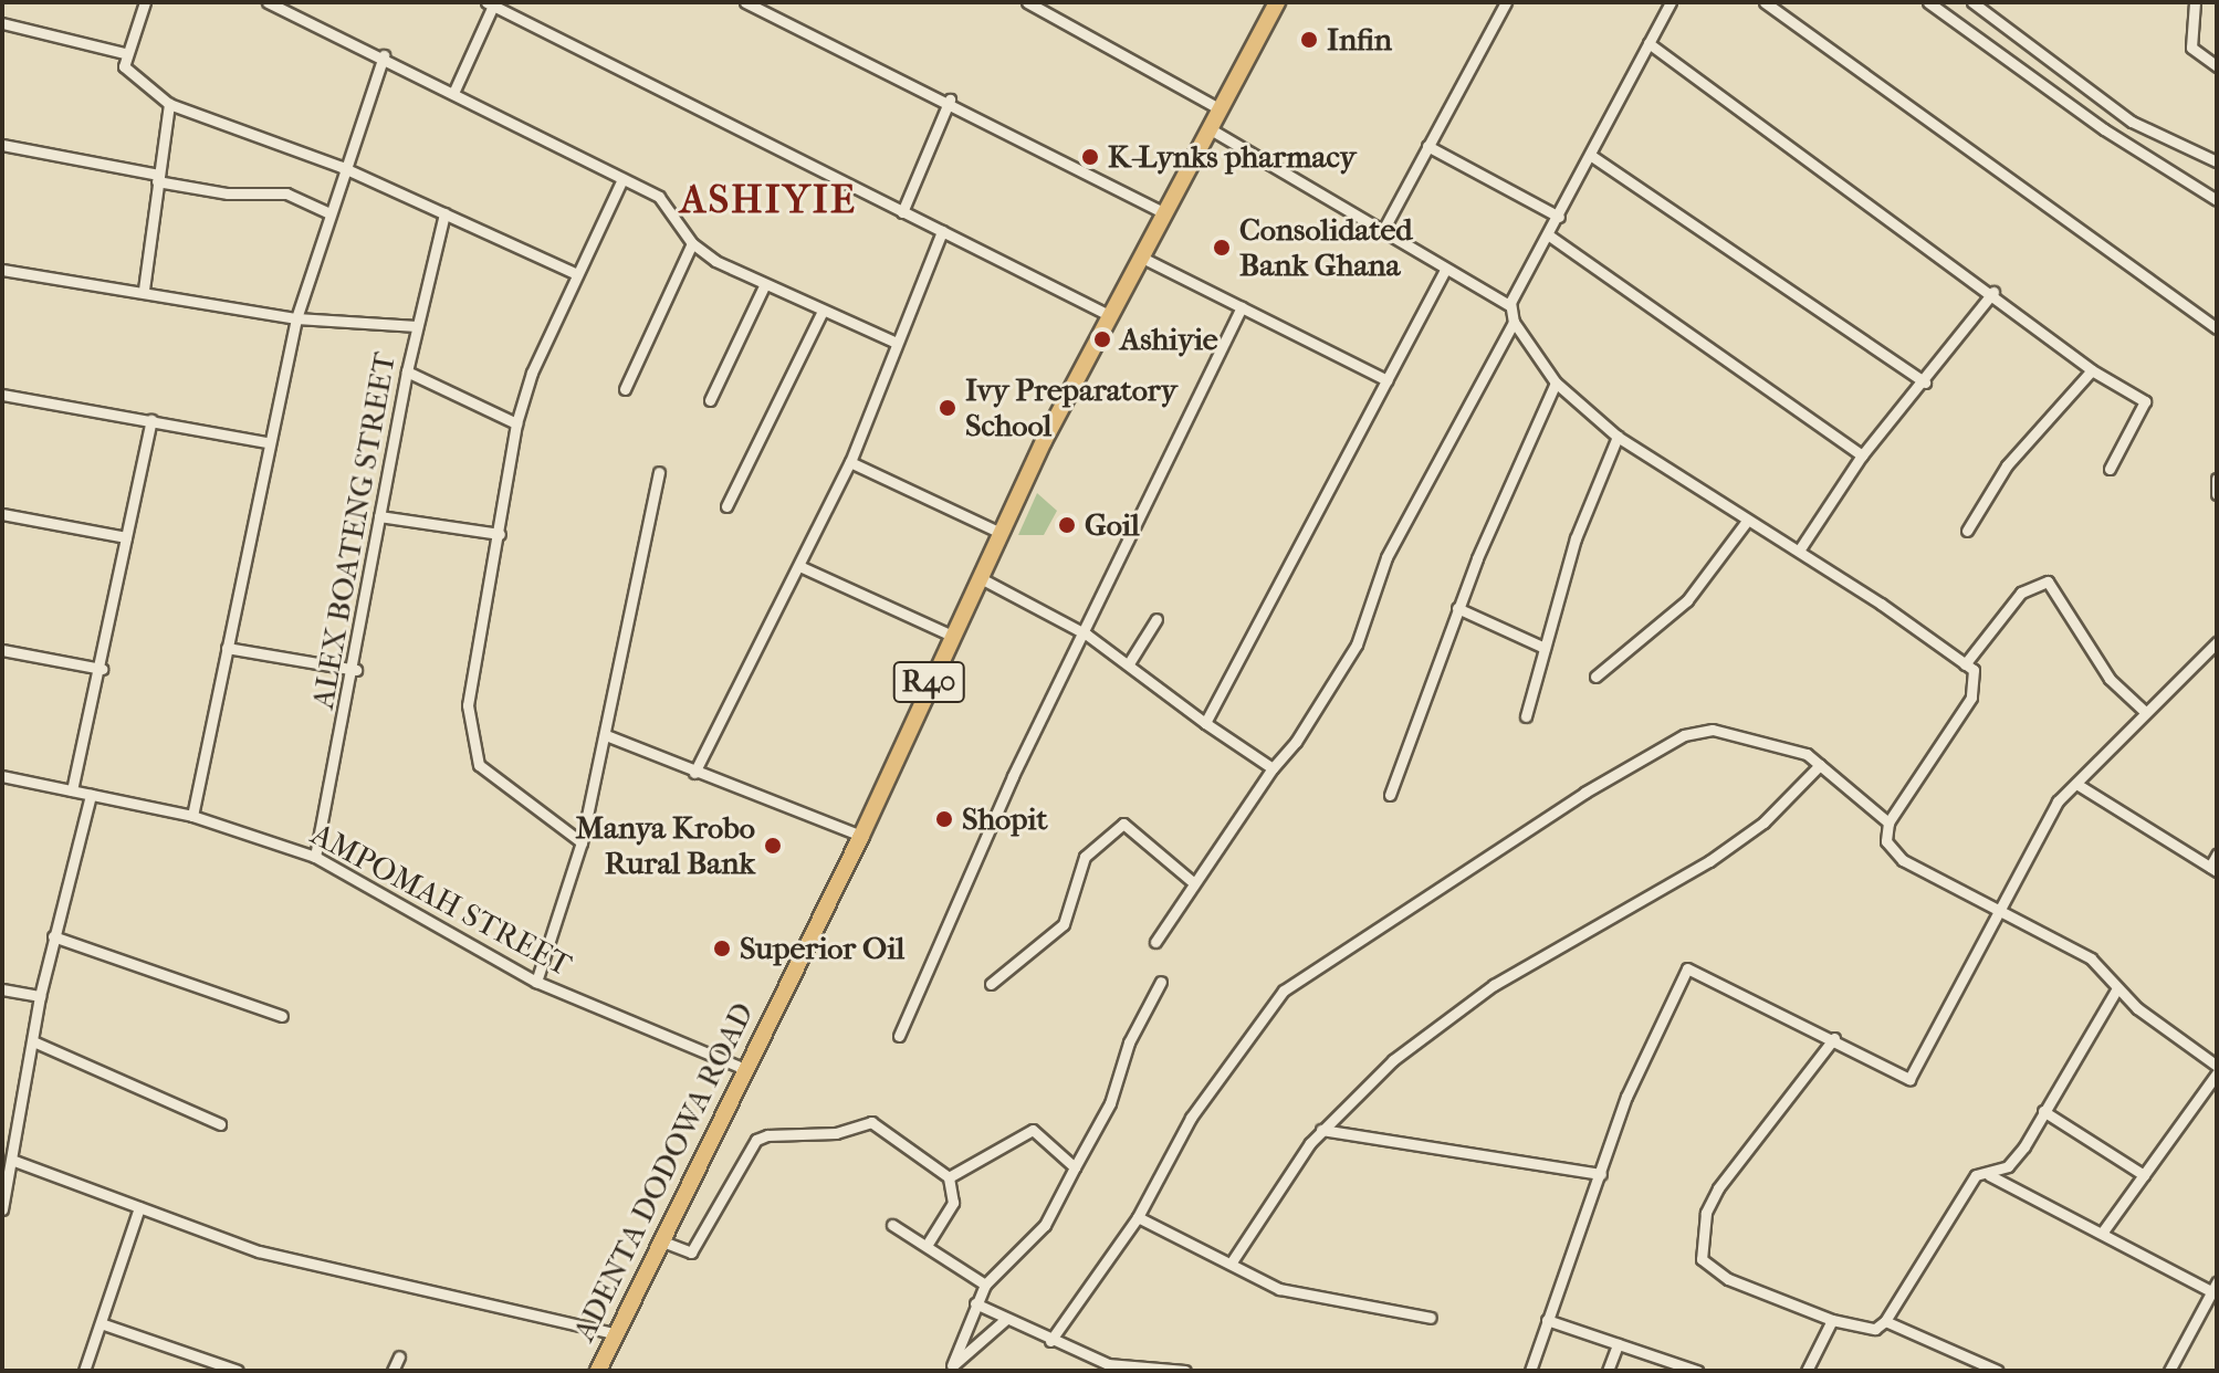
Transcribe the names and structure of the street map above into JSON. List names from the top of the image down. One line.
{"streets":{"main road":["R40","ADENTA DODOWA ROAD"],"street":["ALEX BOATENG STREET","AMPOMAH STREET"]},"crossings":[["ALEX BOATENG STREET","AMPOMAH STREET"],["AMPOMAH STREET","ADENTA DODOWA ROAD"]],"districts":["ASHIYIE"],"places":["Infin","K-Lynks pharmacy","Consolidated Bank Ghana","Ashiyie","Ivy Preparatory School","Goil","Shopit","Manya Krobo Rural Bank","Superior Oil"]}
